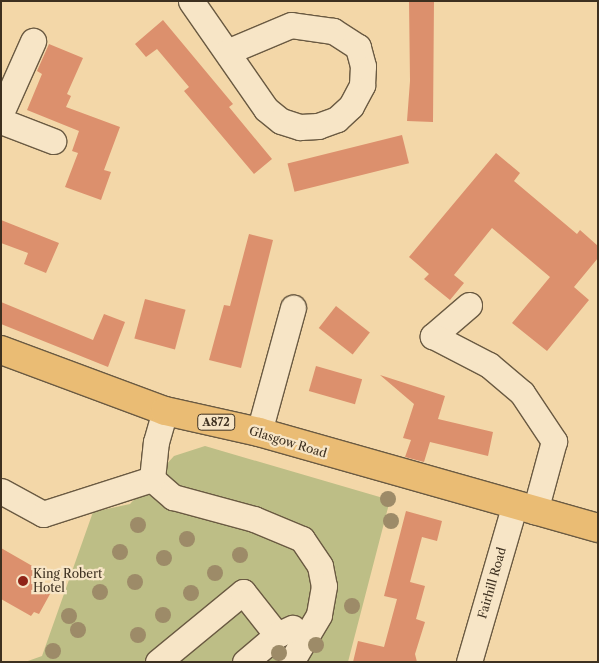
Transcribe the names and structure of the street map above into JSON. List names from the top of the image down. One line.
{"streets":{"main road":["A872","Glasgow Road"],"street":["Fairhill Road"]},"crossings":[["A872","Glasgow Road"],["A872","Fairhill Road"],["Glasgow Road","Fairhill Road"]],"places":["King Robert Hotel"]}
